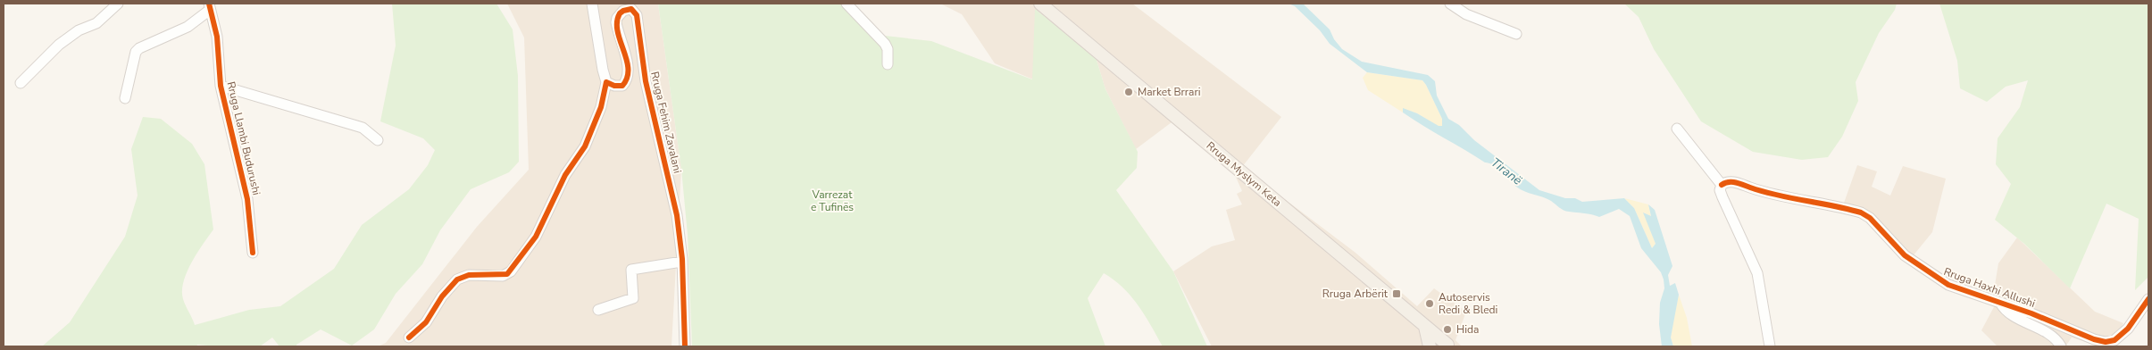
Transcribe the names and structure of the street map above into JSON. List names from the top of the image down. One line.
{"streets":{"main road":["Rruga Myslym Keta"],"street":["Rruga Fehim Zavalani","Rruga Llambi Budurushi","Rruga Haxhi Allushi"]},"water":["Tiranë"],"parks":["Varrezat e Tufinës"],"places":{"other":["Market Brrari","Autoservis Redi & Bledi","Hida"],"transit":["Rruga Arbërit"]}}
